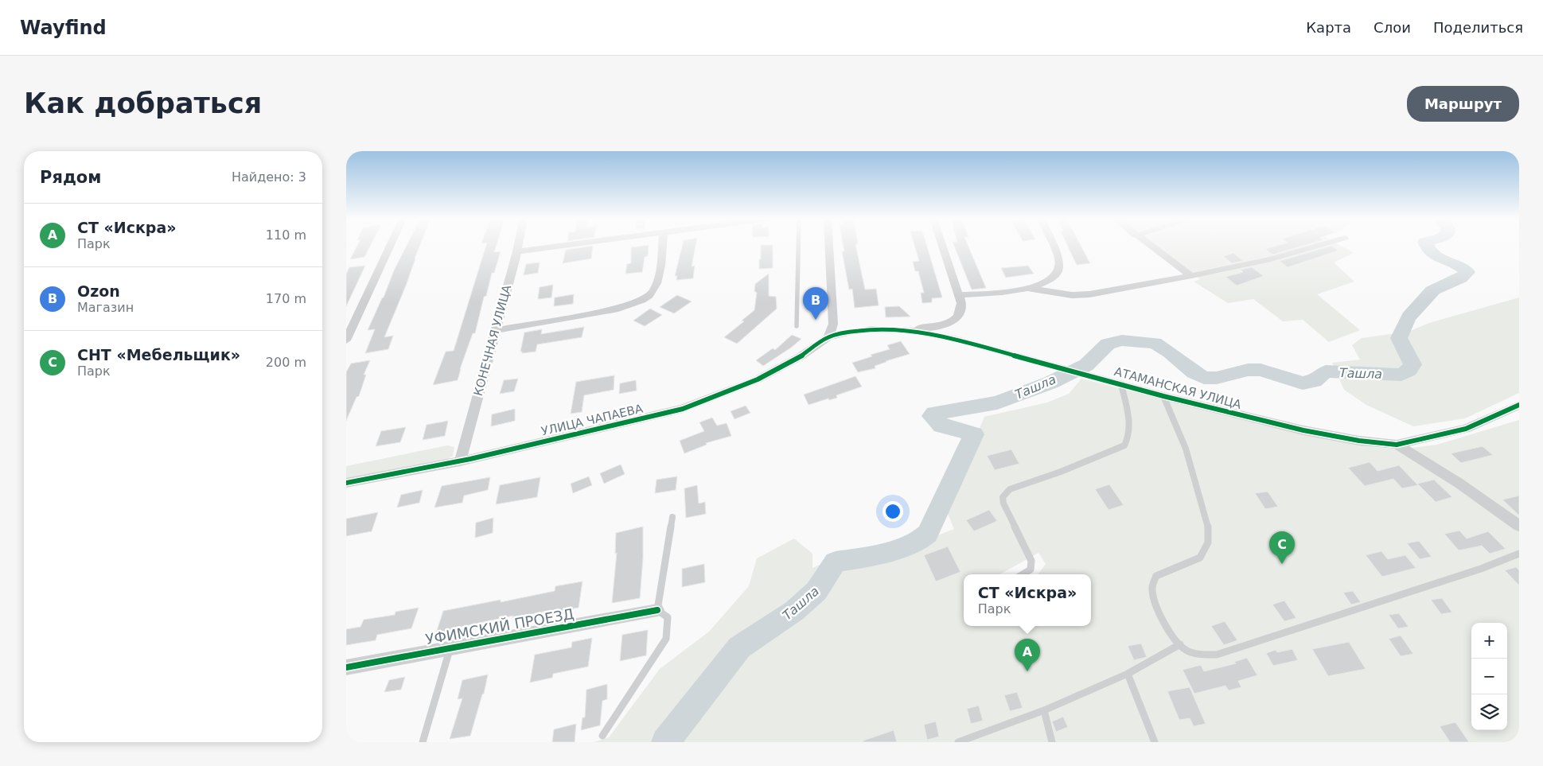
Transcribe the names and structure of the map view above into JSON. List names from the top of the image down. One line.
{"streets":{"street":["КОНЕЧНАЯ УЛИЦА","АТАМАНСКАЯ УЛИЦА","УЛИЦА ЧАПАЕВА","УФИМСКИЙ ПРОЕЗД"]},"crossings":[["КОНЕЧНАЯ УЛИЦА","УЛИЦА ЧАПАЕВА"],["АТАМАНСКАЯ УЛИЦА","УЛИЦА ЧАПАЕВА"]],"water":["Ташла"],"page":{"header":"Wayfind","nav":["Карта","Слои","Поделиться"],"buttons":"Маршрут","title":"Как добраться","heading":["Рядом","Найдено: 3"],"list":[{"mark":"A","name":"СТ «Искра»","note":"Парк","value":"110 m"},{"mark":"B","name":"Ozon","note":"Магазин","value":"170 m"},{"mark":"C","name":"СНТ «Мебельщик»","note":"Парк","value":"200 m"}],"pins":["B","C","A"],"popup":["СТ «Искра»","Парк"],"map_buttons":["+","−"]}}
